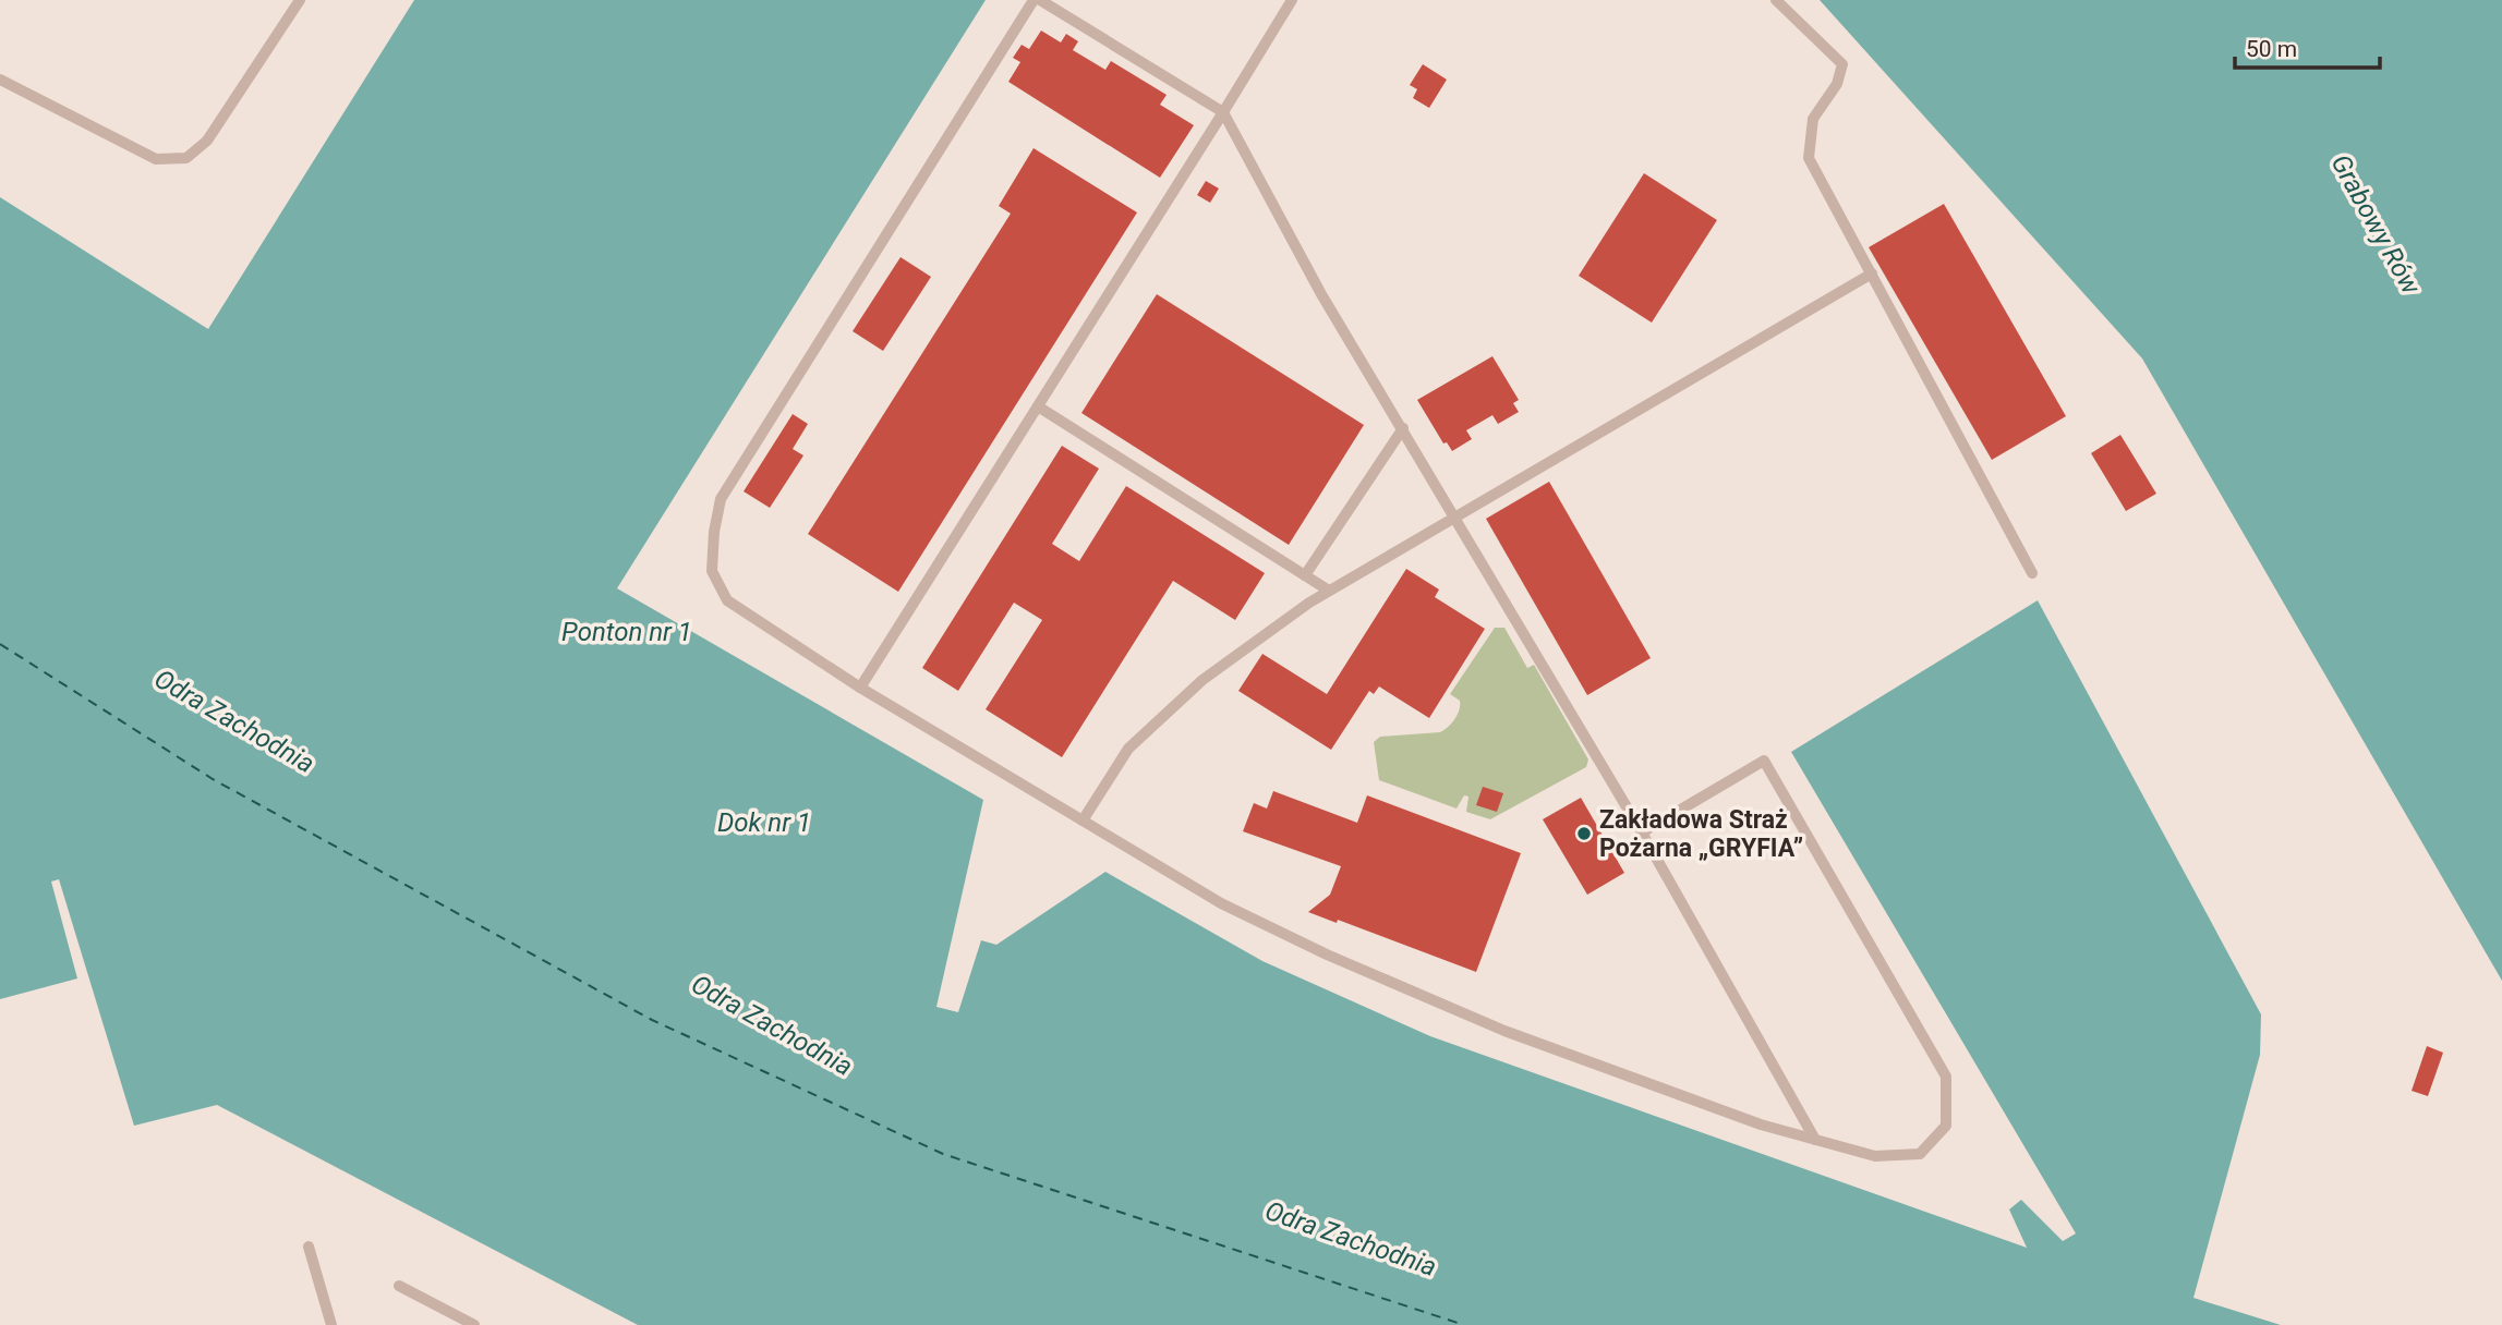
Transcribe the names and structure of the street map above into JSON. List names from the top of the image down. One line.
{"water":["Grabowy Rów","Ponton nr 1","Odra Zachodnia","Dok nr 1"],"places":["Zakładowa Straż Pożarna „GRYFIA”"],"scale_bar":"50 m"}
